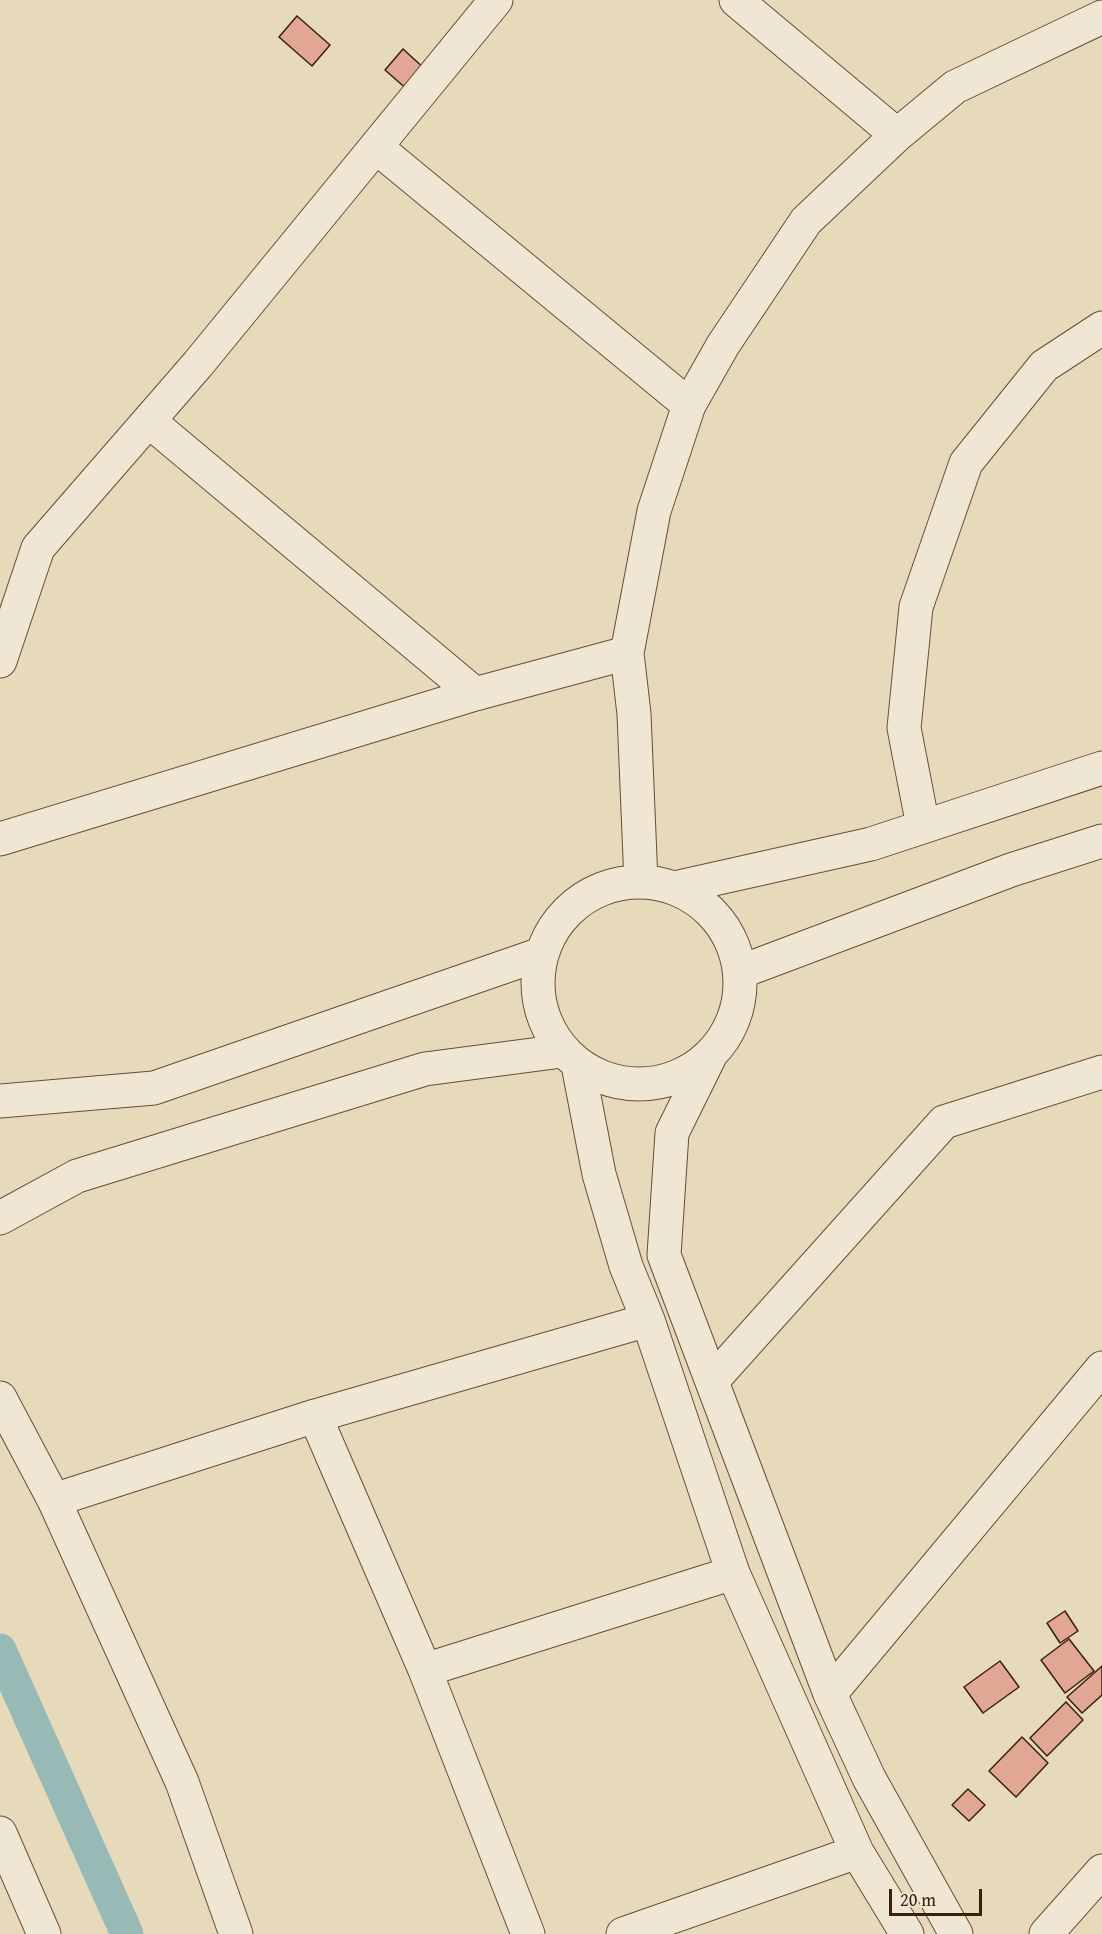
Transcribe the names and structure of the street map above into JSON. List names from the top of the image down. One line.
{"scale_bar":"20 m"}
